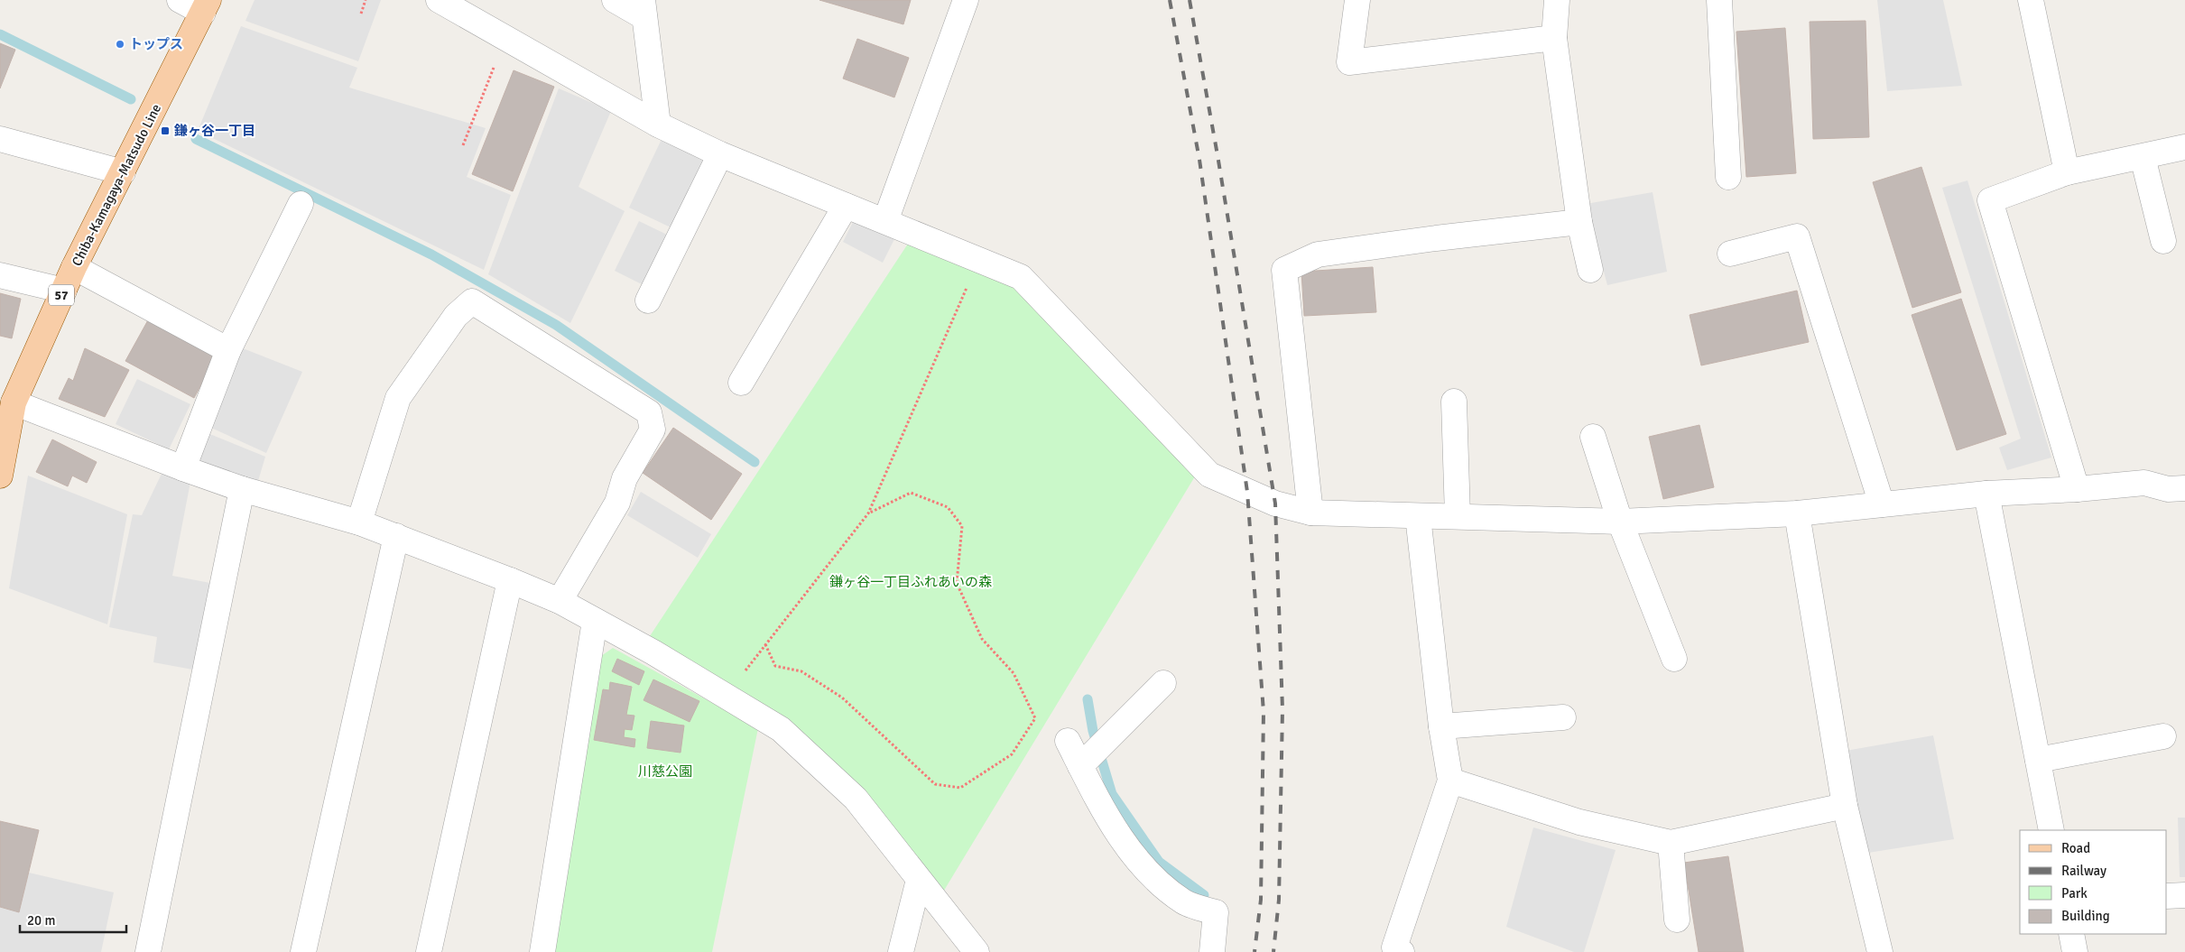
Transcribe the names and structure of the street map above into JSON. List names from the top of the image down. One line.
{"streets":{"main road":["Chiba-Kamagaya-Matsudo Line","57"]},"parks":["鎌ヶ谷一丁目ふれあいの森","川慈公園"],"places":{"other":["トップス"],"transit":["鎌ヶ谷一丁目"]},"legend":["Road","Railway","Park","Building"],"scale_bar":"20 m"}
